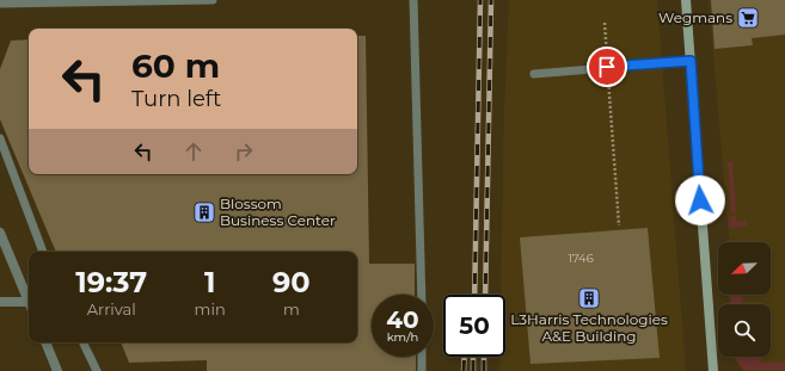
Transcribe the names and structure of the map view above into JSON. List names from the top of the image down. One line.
{"places":{"supermarket":["Wegmans"],"building":["Blossom Business Center","L3Harris Technologies A&E Building"]},"house_numbers":["1746"],"north":"bottom left","page":{"turn":["60 m","Turn left"],"eta":["19:37","Arrival","1","min","90","m"],"speed":"40 km/h","limit":"50"}}
